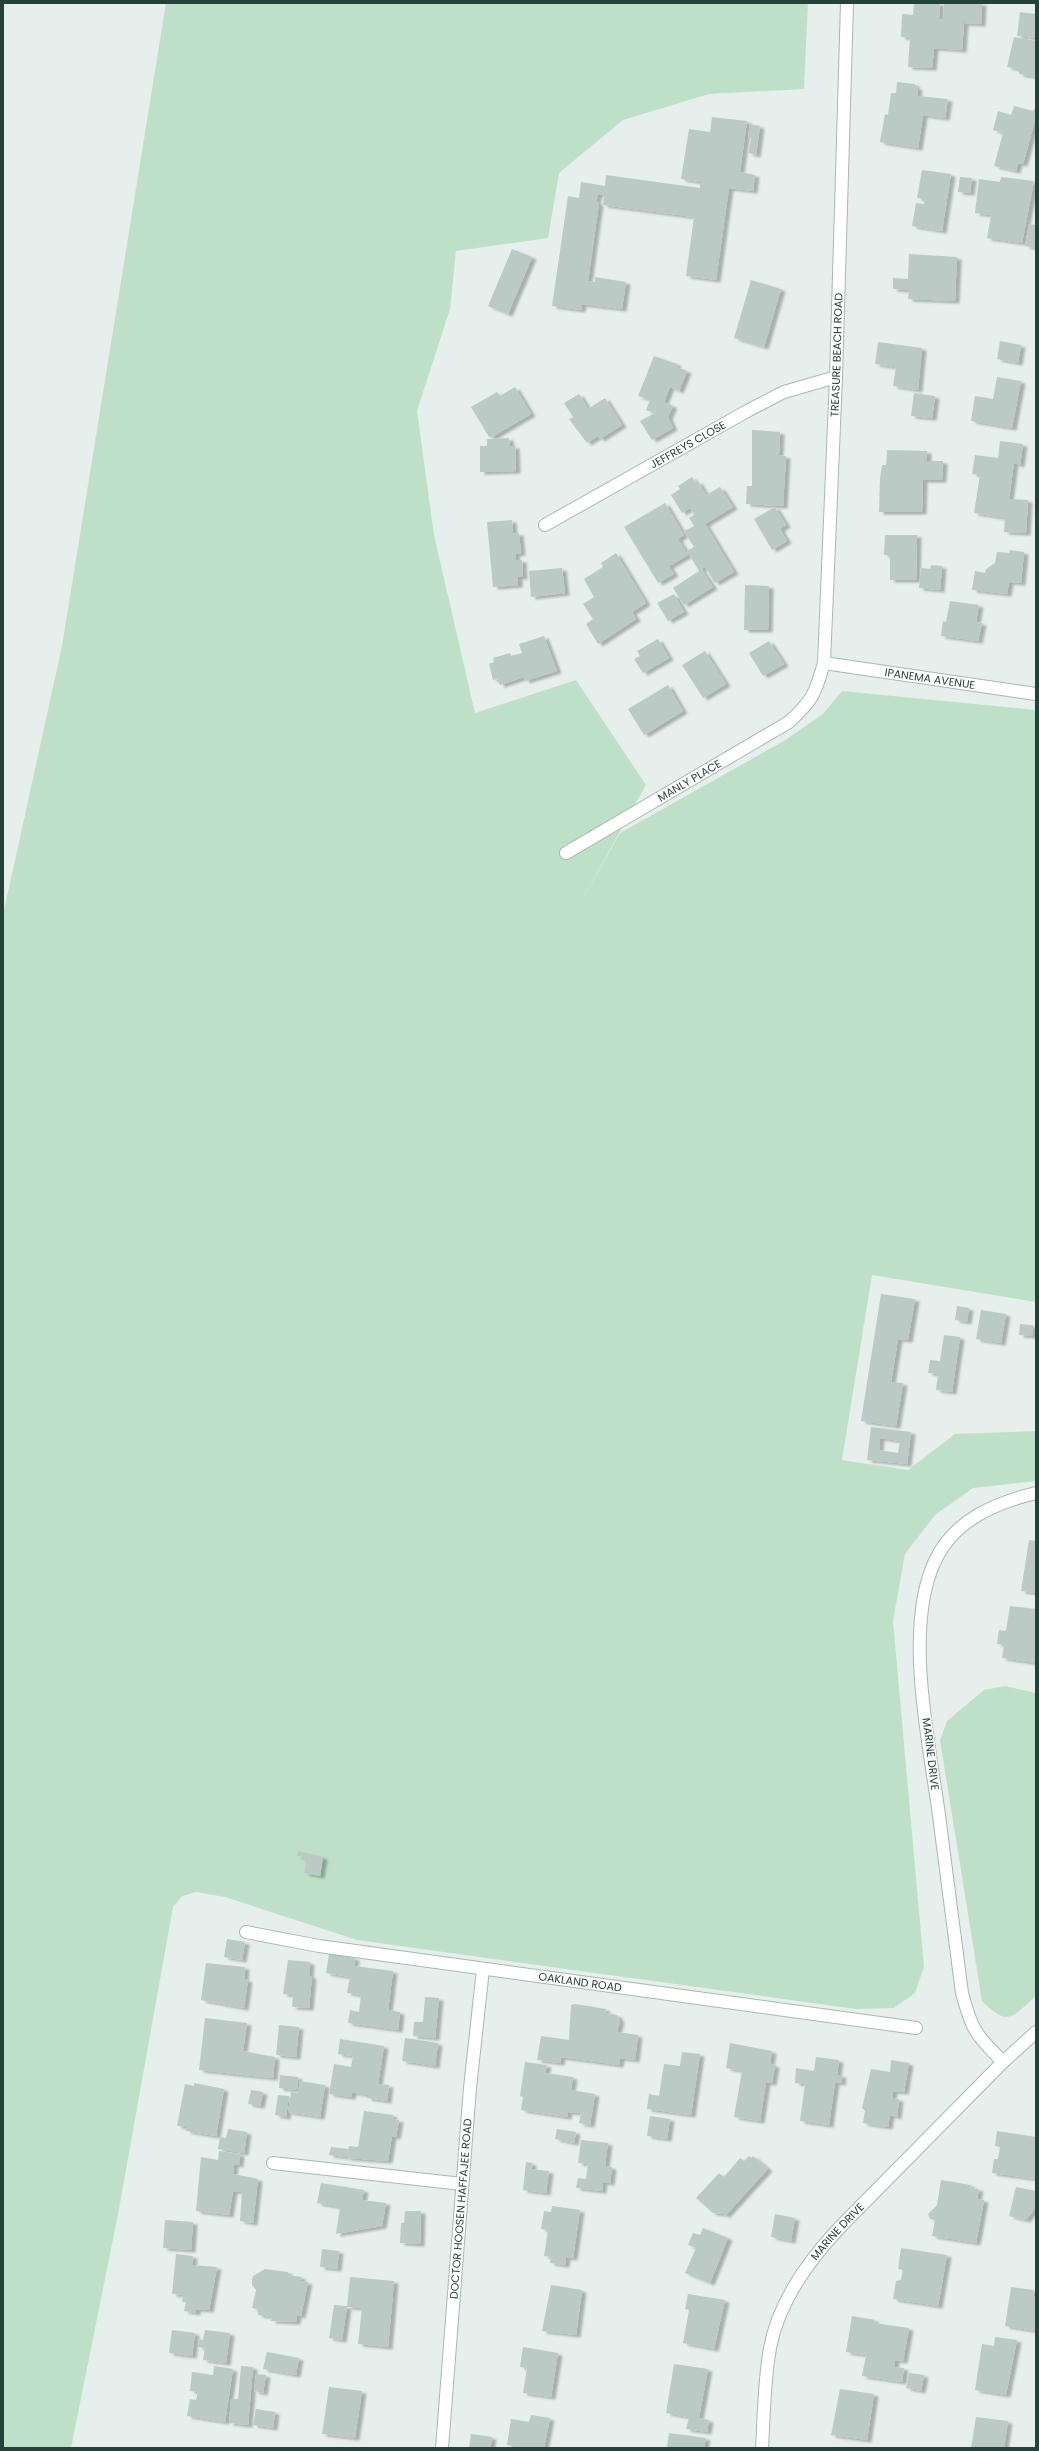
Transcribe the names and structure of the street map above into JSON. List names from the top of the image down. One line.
{"streets":{"street":["TREASURE BEACH ROAD","JEFFREYS CLOSE","IPANEMA AVENUE","MANLY PLACE","MARINE DRIVE","OAKLAND ROAD","DOCTOR HOOSEN HAFFAJEE ROAD"]},"crossings":[["TREASURE BEACH ROAD","JEFFREYS CLOSE"],["TREASURE BEACH ROAD","IPANEMA AVENUE"],["TREASURE BEACH ROAD","MANLY PLACE"],["OAKLAND ROAD","DOCTOR HOOSEN HAFFAJEE ROAD"]]}
